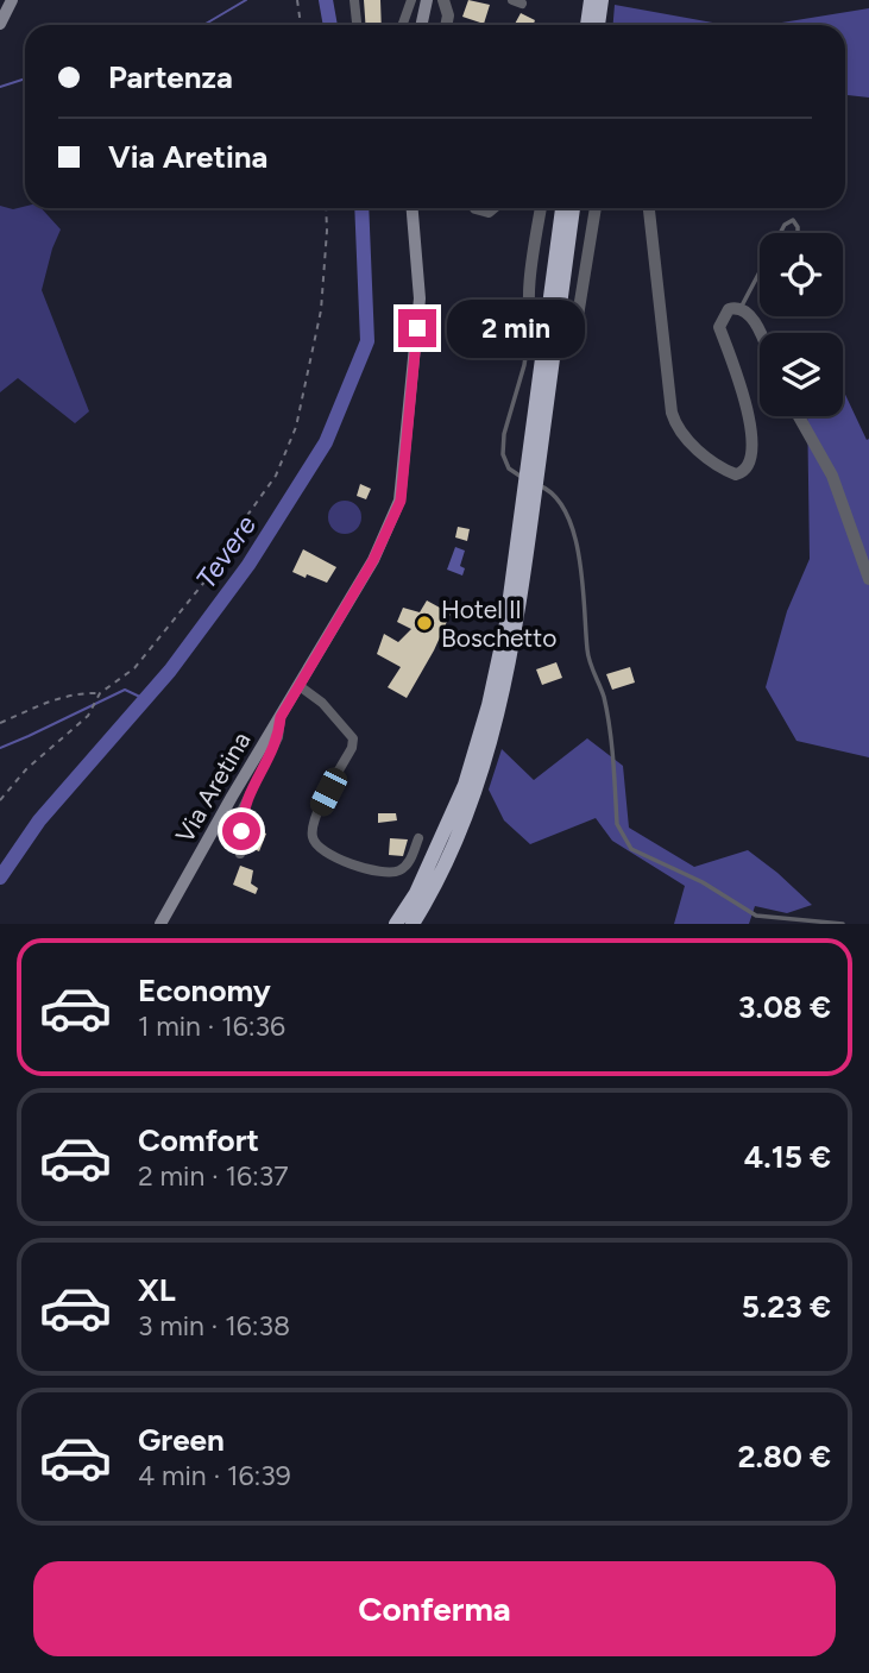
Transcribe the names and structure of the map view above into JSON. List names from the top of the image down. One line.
{"streets":{"main road":["Via Aretina"]},"water":["Tevere"],"places":["Hotel Il Boschetto"],"page":{"banner":["Partenza","Via Aretina"],"bubble":"2 min","list":[{"name":"Economy","note":"1 min · 16:36","value":"3.08 €"},{"name":"Comfort","note":"2 min · 16:37","value":"4.15 €"},{"name":"XL","note":"3 min · 16:38","value":"5.23 €"},{"name":"Green","note":"4 min · 16:39","value":"2.80 €"}],"buttons":"Conferma"}}
